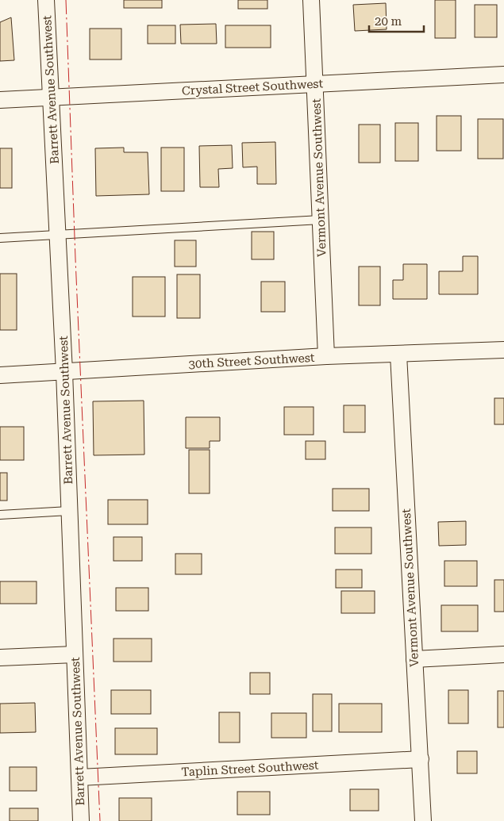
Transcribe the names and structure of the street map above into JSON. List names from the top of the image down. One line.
{"streets":{"street":["Crystal Street Southwest","Barrett Avenue Southwest","Vermont Avenue Southwest","30th Street Southwest","Taplin Street Southwest"]},"crossings":[["Crystal Street Southwest","Barrett Avenue Southwest"],["Crystal Street Southwest","Vermont Avenue Southwest"],["Barrett Avenue Southwest","30th Street Southwest"],["Barrett Avenue Southwest","Taplin Street Southwest"],["Vermont Avenue Southwest","30th Street Southwest"],["Vermont Avenue Southwest","Taplin Street Southwest"]],"scale_bar":"20 m"}
